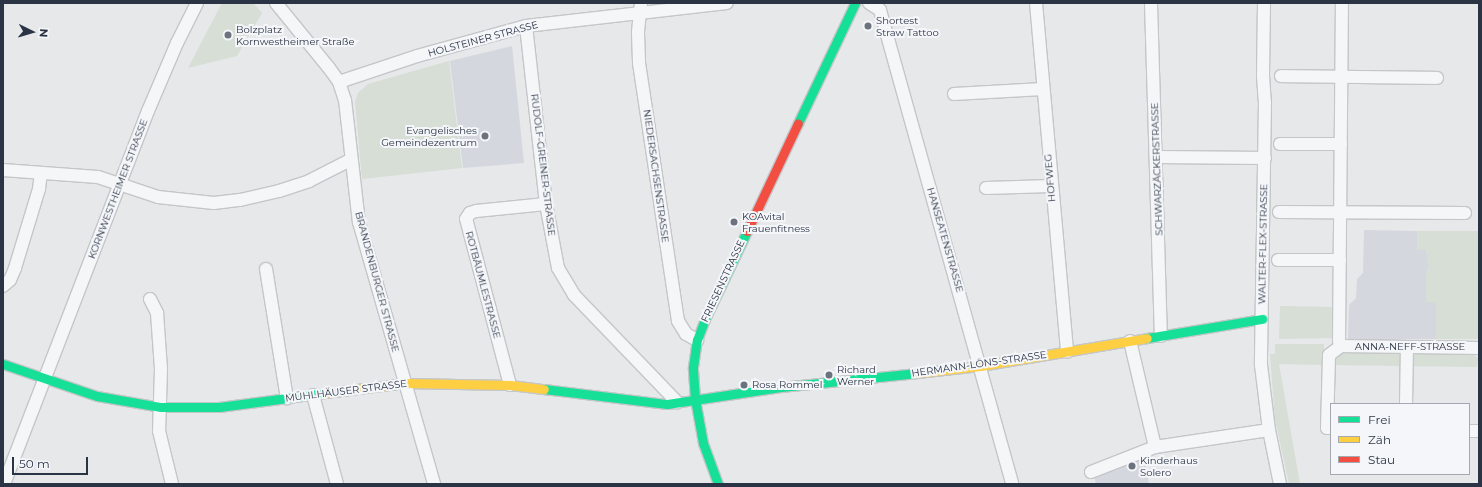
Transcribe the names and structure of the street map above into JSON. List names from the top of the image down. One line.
{"streets":{"street":["HOLSTEINER STRASSE","RUDOLF-GREINER-STRASSE","SCHWARZÄCKERSTRASSE","NIEDERSACHSENSTRASSE","HOFWEG","KORNWESTHEIMER STRASSE","HANSEATENSTRASSE","WALTER-FLEX-STRASSE","FRIESENSTRASSE","BRANDENBURGER STRASSE","ROTBÄUMLESTRASSE","ANNA-NEFF-STRASSE","HERMANN-LÖNS-STRASSE","MÜHLHÄUSER STRASSE"]},"crossings":[["HOLSTEINER STRASSE","RUDOLF-GREINER-STRASSE"],["HOLSTEINER STRASSE","NIEDERSACHSENSTRASSE"],["HOLSTEINER STRASSE","BRANDENBURGER STRASSE"],["RUDOLF-GREINER-STRASSE","ROTBÄUMLESTRASSE"],["RUDOLF-GREINER-STRASSE","MÜHLHÄUSER STRASSE"],["SCHWARZÄCKERSTRASSE","HERMANN-LÖNS-STRASSE"],["NIEDERSACHSENSTRASSE","FRIESENSTRASSE"],["HOFWEG","HERMANN-LÖNS-STRASSE"],["KORNWESTHEIMER STRASSE","MÜHLHÄUSER STRASSE"],["HANSEATENSTRASSE","HERMANN-LÖNS-STRASSE"],["WALTER-FLEX-STRASSE","HERMANN-LÖNS-STRASSE"],["FRIESENSTRASSE","HERMANN-LÖNS-STRASSE"],["FRIESENSTRASSE","MÜHLHÄUSER STRASSE"],["BRANDENBURGER STRASSE","MÜHLHÄUSER STRASSE"],["ROTBÄUMLESTRASSE","MÜHLHÄUSER STRASSE"],["HERMANN-LÖNS-STRASSE","MÜHLHÄUSER STRASSE"]],"places":["Shortest Straw Tattoo","Bolzplatz Kornwestheimer Straße","Evangelisches Gemeindezentrum","KOAvital Frauenfitness","Richard Werner","Rosa Rommel","Kinderhaus Solero"],"legend":["Frei","Zäh","Stau"],"scale_bar":"50 m","north":"right"}
